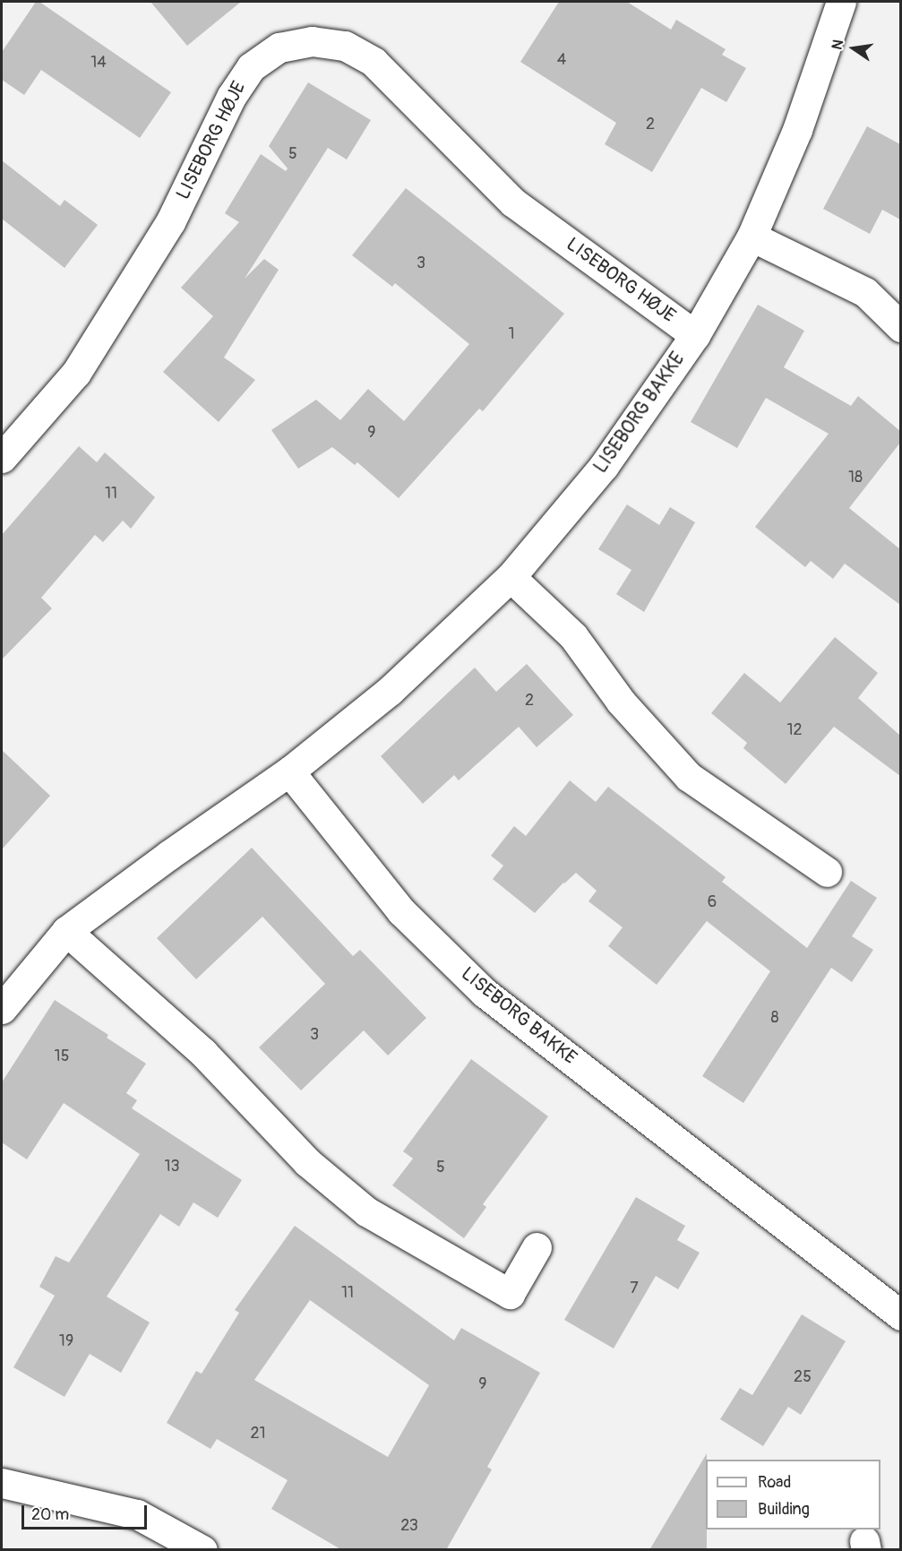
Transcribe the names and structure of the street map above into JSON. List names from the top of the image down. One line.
{"streets":{"street":["LISEBORG HØJE","LISEBORG BAKKE"]},"crossings":[["LISEBORG HØJE","LISEBORG BAKKE"]],"house_numbers":["4","14","2","5","3","1","9","18","11","2","12","6","8","3","15","13","5","7","11","19","25","9","21","23"],"legend":["Road","Building"],"scale_bar":"20 m","north":"left"}
